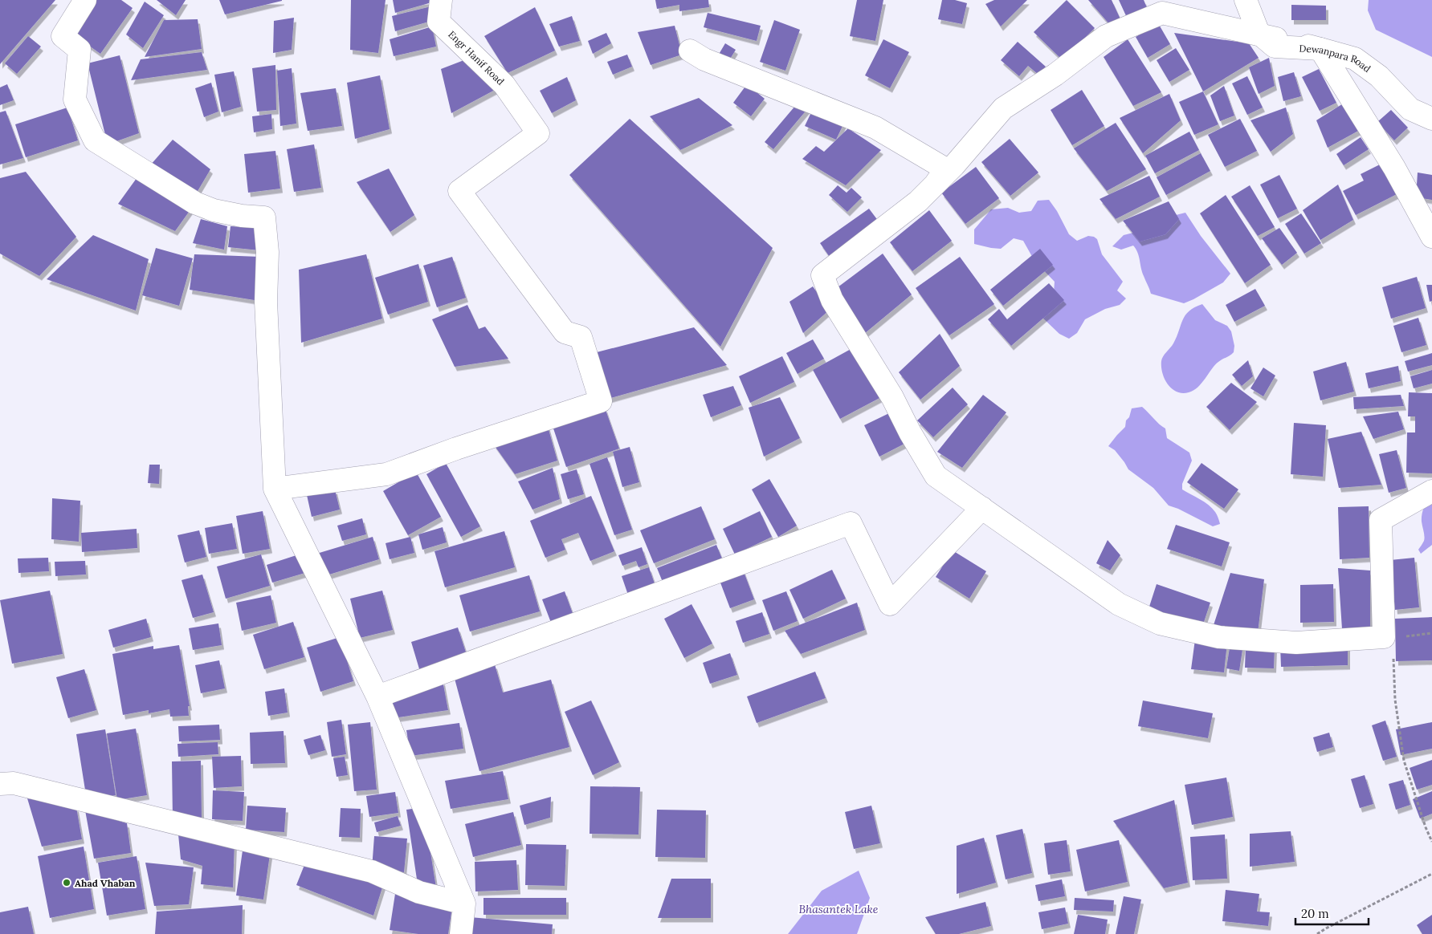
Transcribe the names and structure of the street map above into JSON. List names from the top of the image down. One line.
{"streets":{"street":["Engr Hanif Road","Dewanpara Road"]},"water":["Bhasantek Lake"],"places":["Ahad Vhaban"],"scale_bar":"20 m"}
